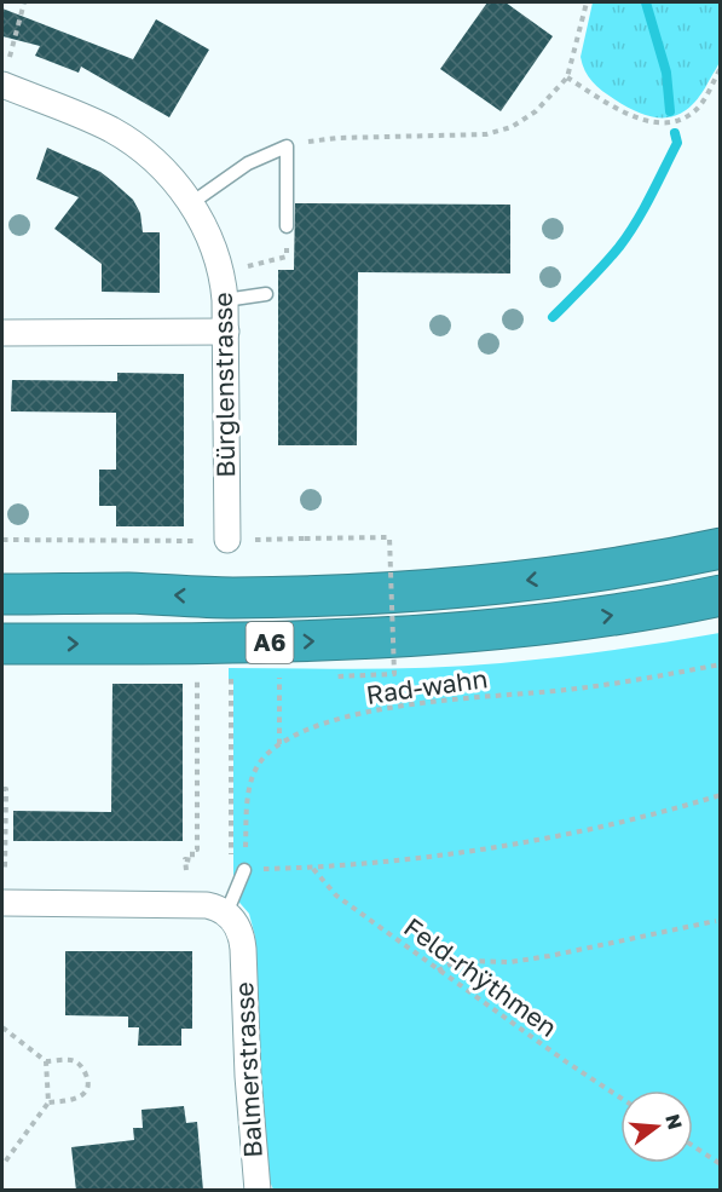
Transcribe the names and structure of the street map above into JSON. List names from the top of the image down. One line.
{"streets":{"highway":["A6"],"street":["Bürglenstrasse","Balmerstrasse"],"path":["Rad-wahn","Feld-rhÿthmen"]},"north":"right"}
